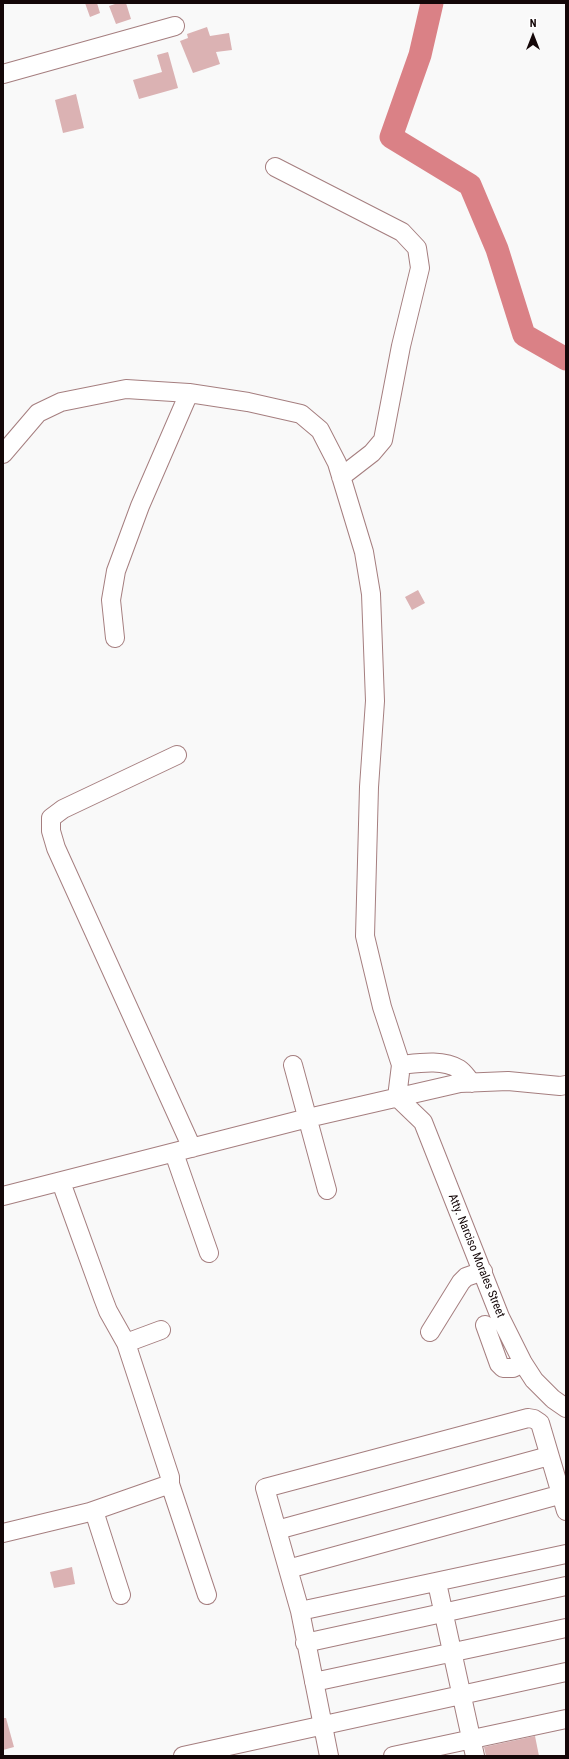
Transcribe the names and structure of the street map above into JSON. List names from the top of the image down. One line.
{"streets":{"street":["Atty. Narciso Morales Street"]},"north":"top"}
